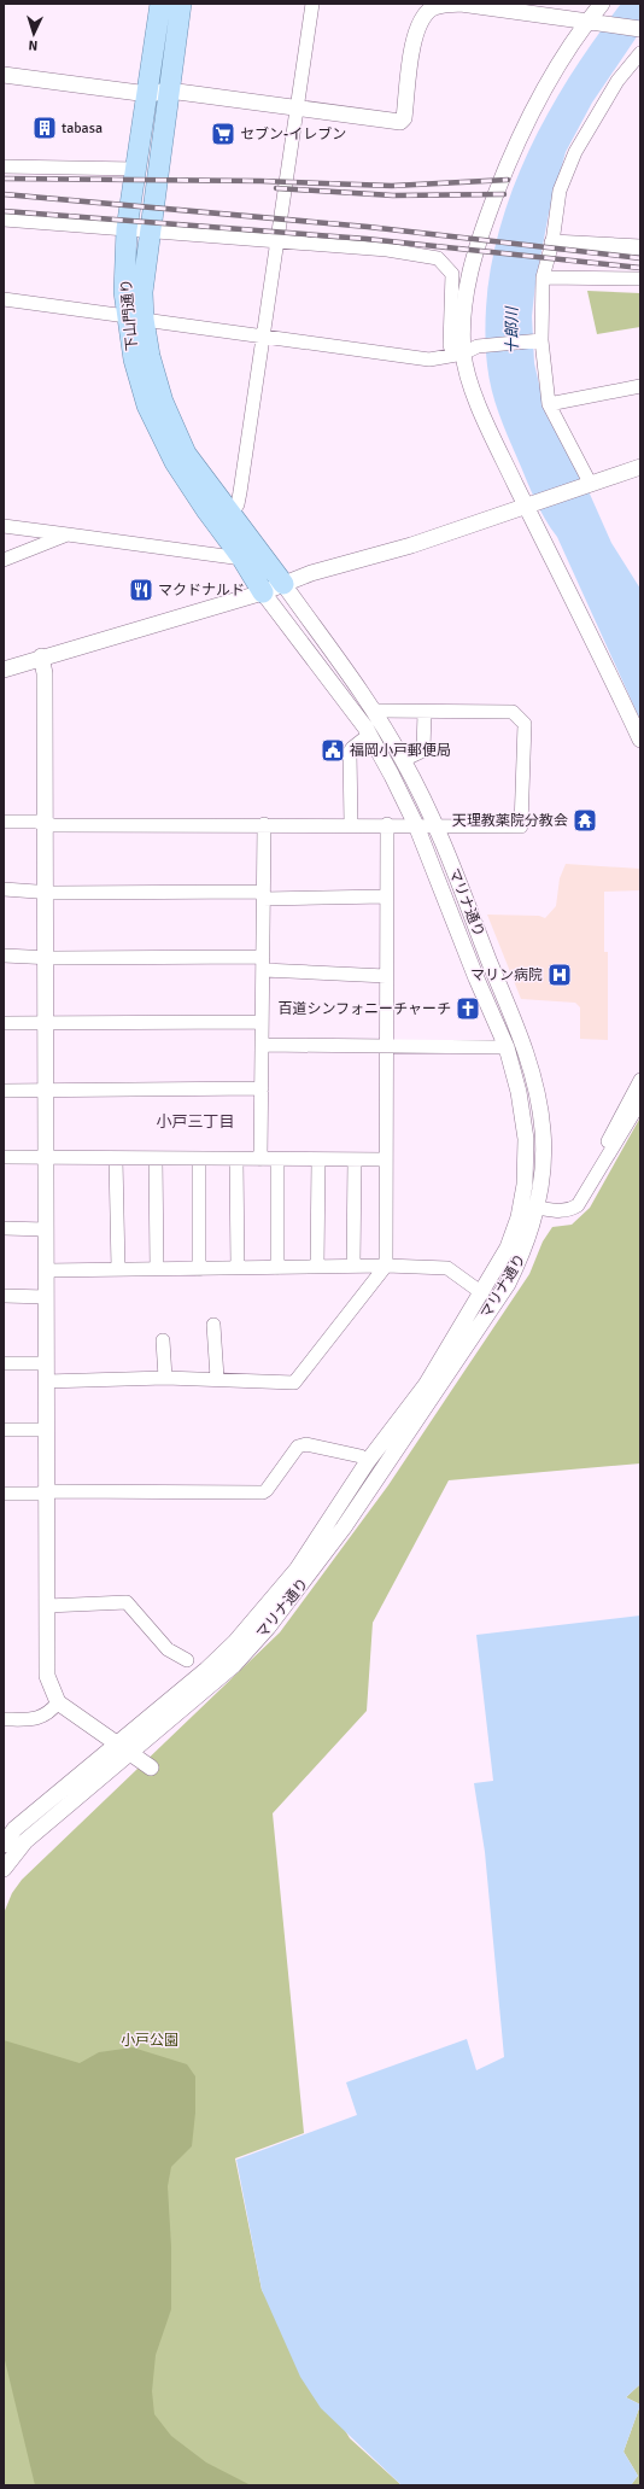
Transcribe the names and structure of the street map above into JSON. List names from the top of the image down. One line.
{"streets":{"main road":["下山門通り"],"street":["マリナ通り"]},"crossings":[["下山門通り","マリナ通り"]],"districts":["小戸三丁目"],"water":["十郎川"],"parks":["小戸公園"],"places":{"building":["tabasa"],"supermarket":["セブン-イレブン"],"restaurant":["マクドナルド"],"public building":["福岡小戸郵便局"],"temple":["天理教薬院分教会"],"hospital":["マリン病院"],"church":["百道シンフォニーチャーチ"]},"north":"bottom"}
